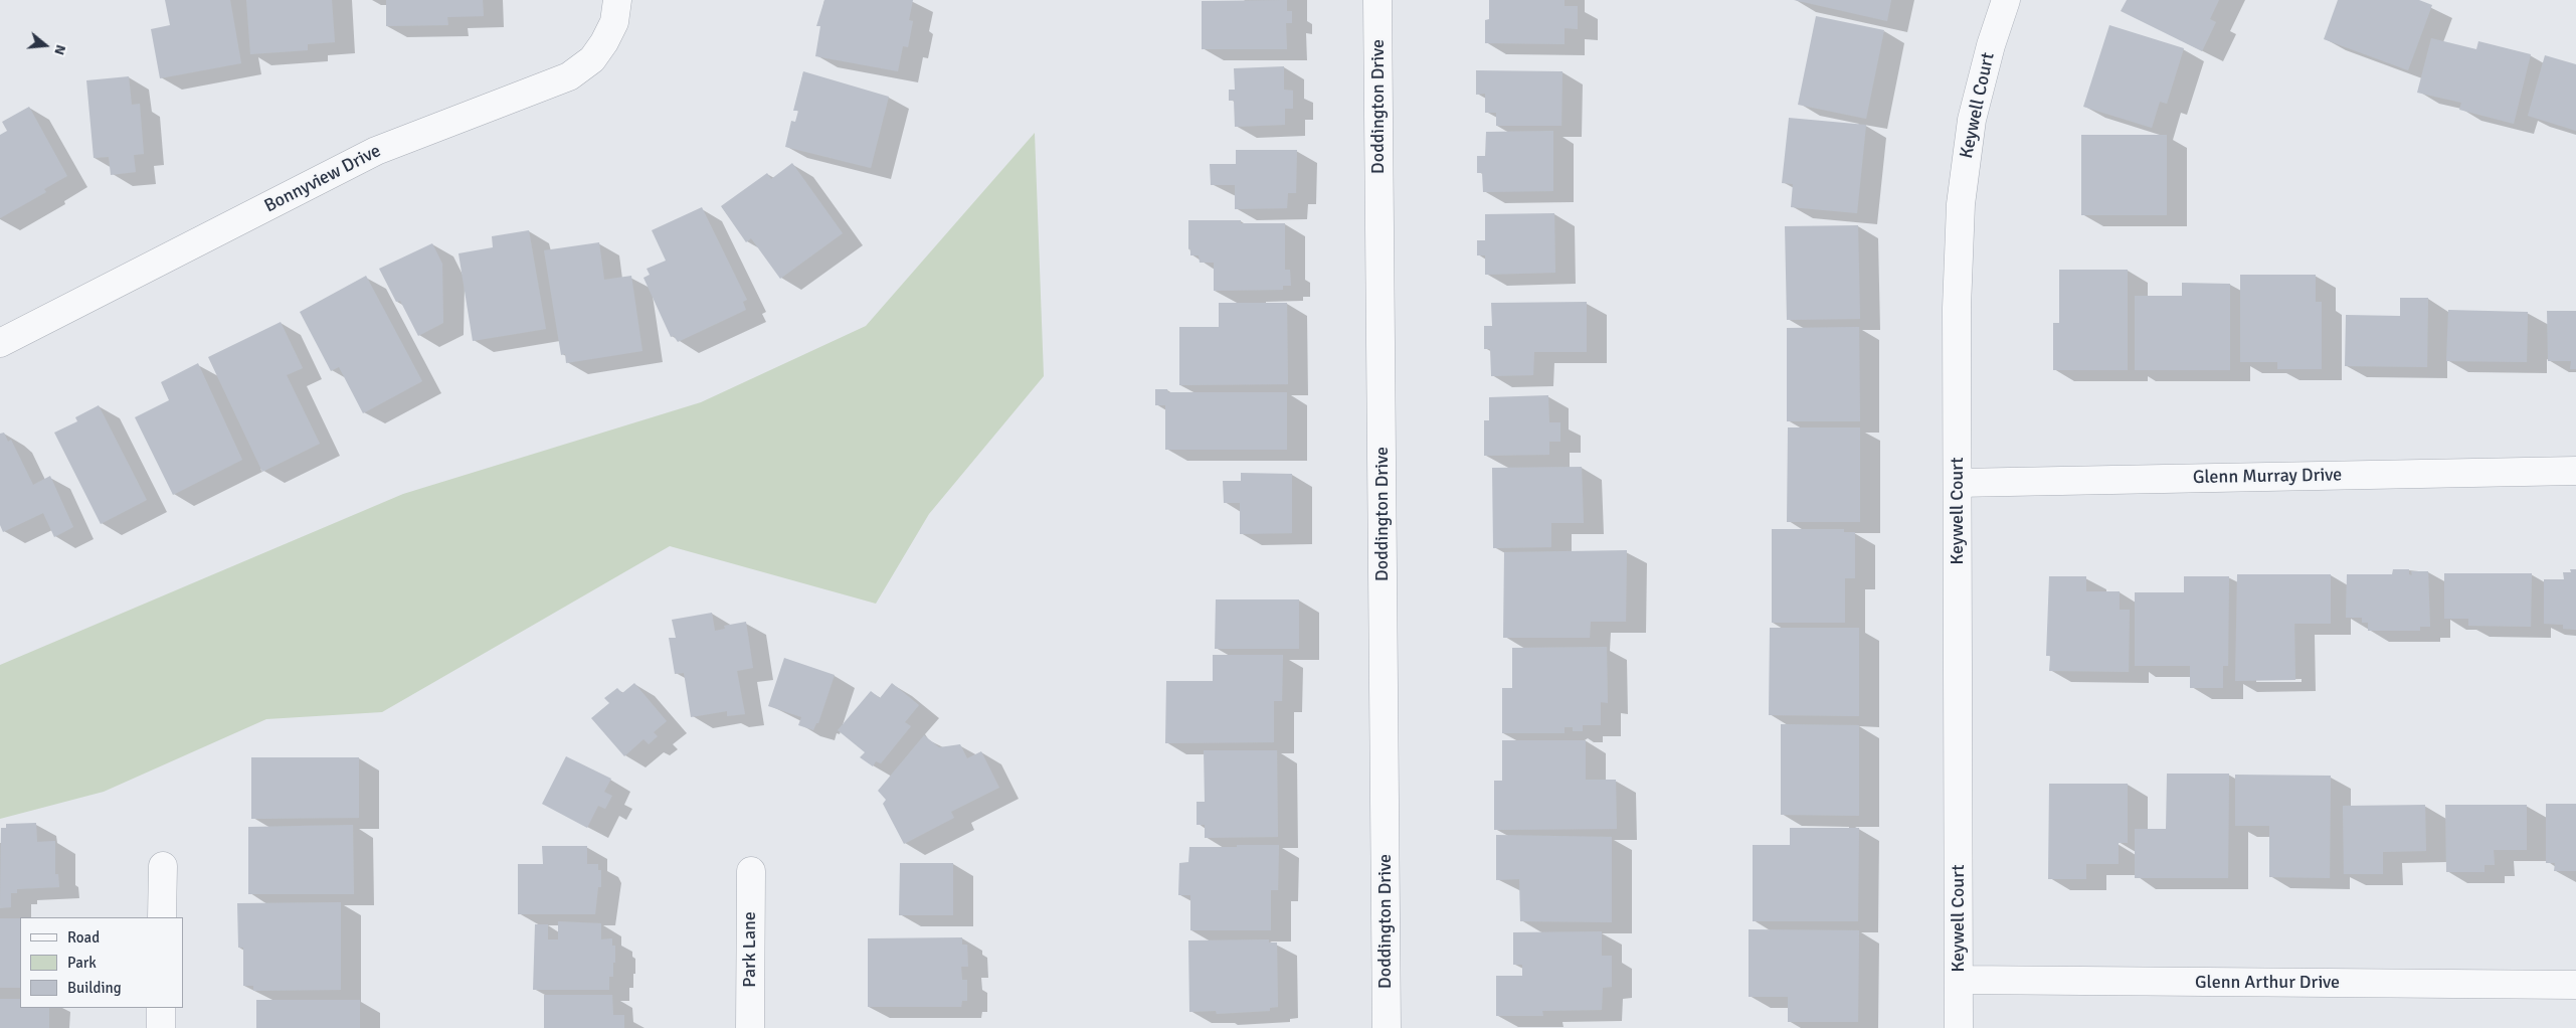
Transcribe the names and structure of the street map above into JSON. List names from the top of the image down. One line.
{"streets":{"street":["Keywell Court","Doddington Drive","Bonnyview Drive","Glenn Murray Drive","Park Lane","Glenn Arthur Drive"]},"crossings":[["Keywell Court","Glenn Murray Drive"],["Keywell Court","Glenn Arthur Drive"]],"legend":["Road","Park","Building"],"north":"right"}
